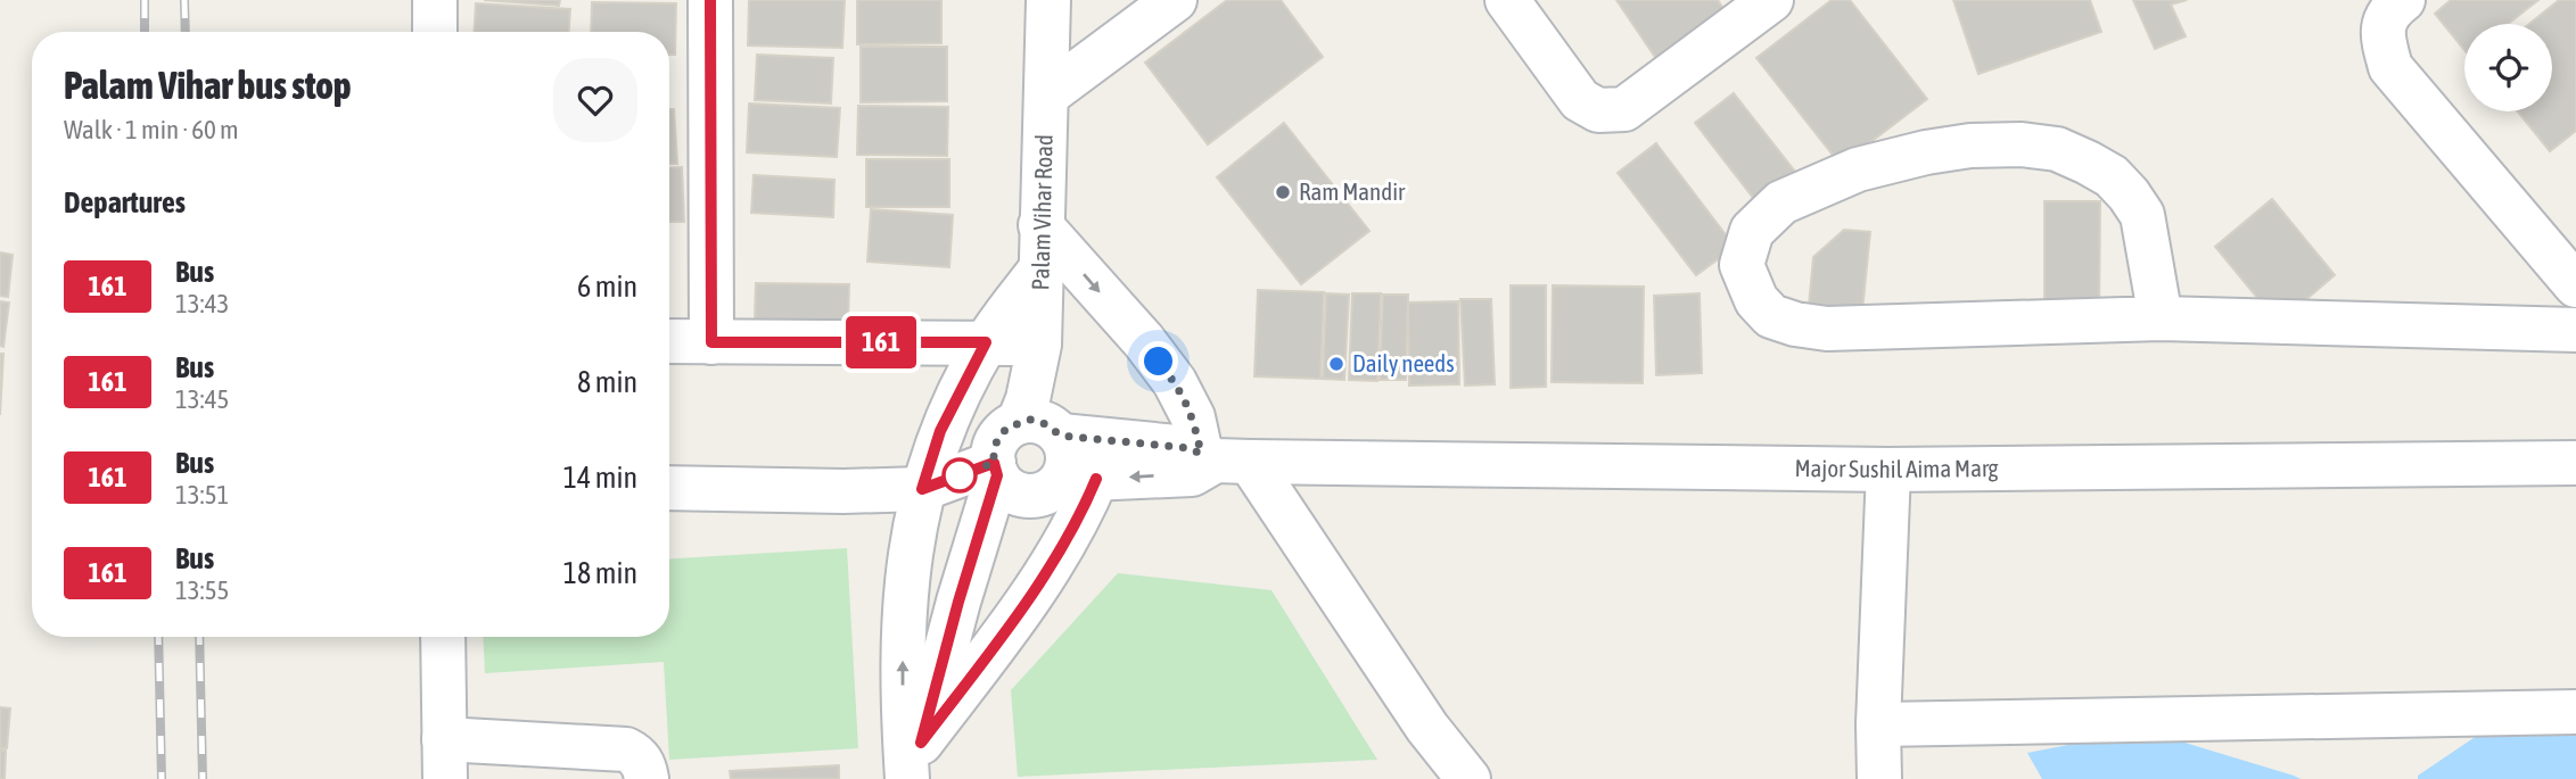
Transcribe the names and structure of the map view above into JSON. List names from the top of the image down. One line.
{"streets":{"street":["Palam Vihar Road","Major Sushil Aima Marg"]},"crossings":[["Palam Vihar Road","Major Sushil Aima Marg"]],"places":["Ram Mandir","Daily needs"],"lines":["bus line 161"],"page":{"on_map":"161","heading":[["Palam Vihar bus stop","Walk · 1 min · 60 m"],"Departures"],"list":[{"mark":"161","name":"Bus","note":"13:43","value":"6 min"},{"mark":"161","name":"Bus","note":"13:45","value":"8 min"},{"mark":"161","name":"Bus","note":"13:51","value":"14 min"},{"mark":"161","name":"Bus","note":"13:55","value":"18 min"}]}}
